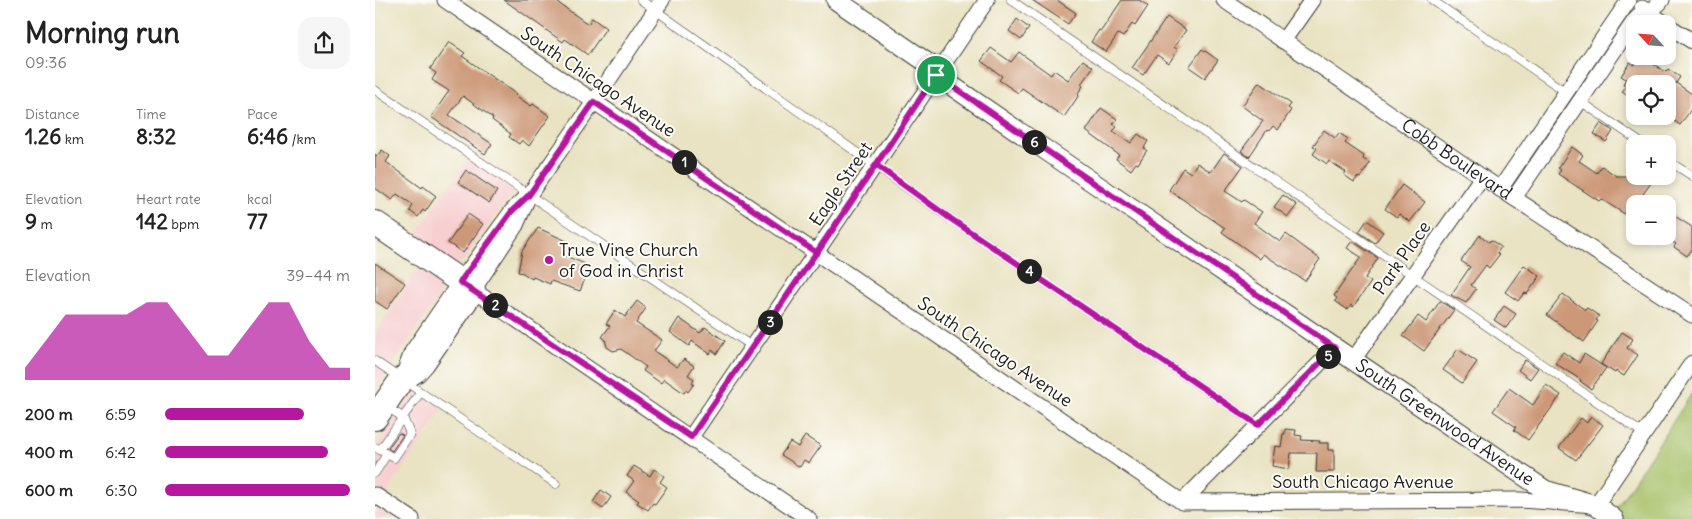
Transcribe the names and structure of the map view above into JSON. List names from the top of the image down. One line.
{"streets":{"street":["South Chicago Avenue","Cobb Boulevard","Eagle Street","Park Place","South Greenwood Avenue"]},"crossings":[["South Chicago Avenue","Eagle Street"],["South Chicago Avenue","South Greenwood Avenue"],["Cobb Boulevard","Park Place"],["Eagle Street","South Greenwood Avenue"],["Park Place","South Greenwood Avenue"]],"places":["True Vine Church of God in Christ"],"north":"top left","page":{"heading":["Morning run","09:36"],"map_buttons":["+","−"],"stats":[["Distance","1.26 km"],["Time","8:32"],["Pace","6:46 /km"],["Elevation","9 m"],["Heart rate","142 bpm"],["kcal","77"]],"pins":["6","1","4","2","3","5"],"chart":["Elevation","39–44 m"],"list":[{"name":"200 m","note":"6:59"},{"name":"400 m","note":"6:42"},{"name":"600 m","note":"6:30"}]}}
